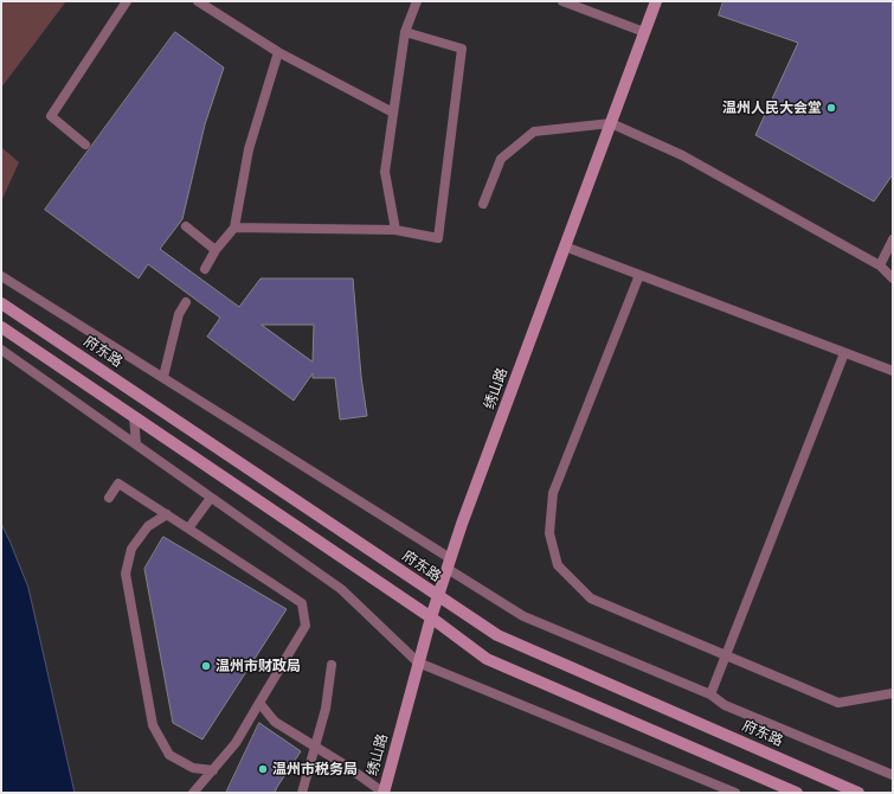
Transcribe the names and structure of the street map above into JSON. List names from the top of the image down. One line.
{"streets":{"main road":["府东路","绣山路"]},"crossings":[["府东路","绣山路"]],"places":["温州人民大会堂","温州市财政局","温州市税务局"]}
